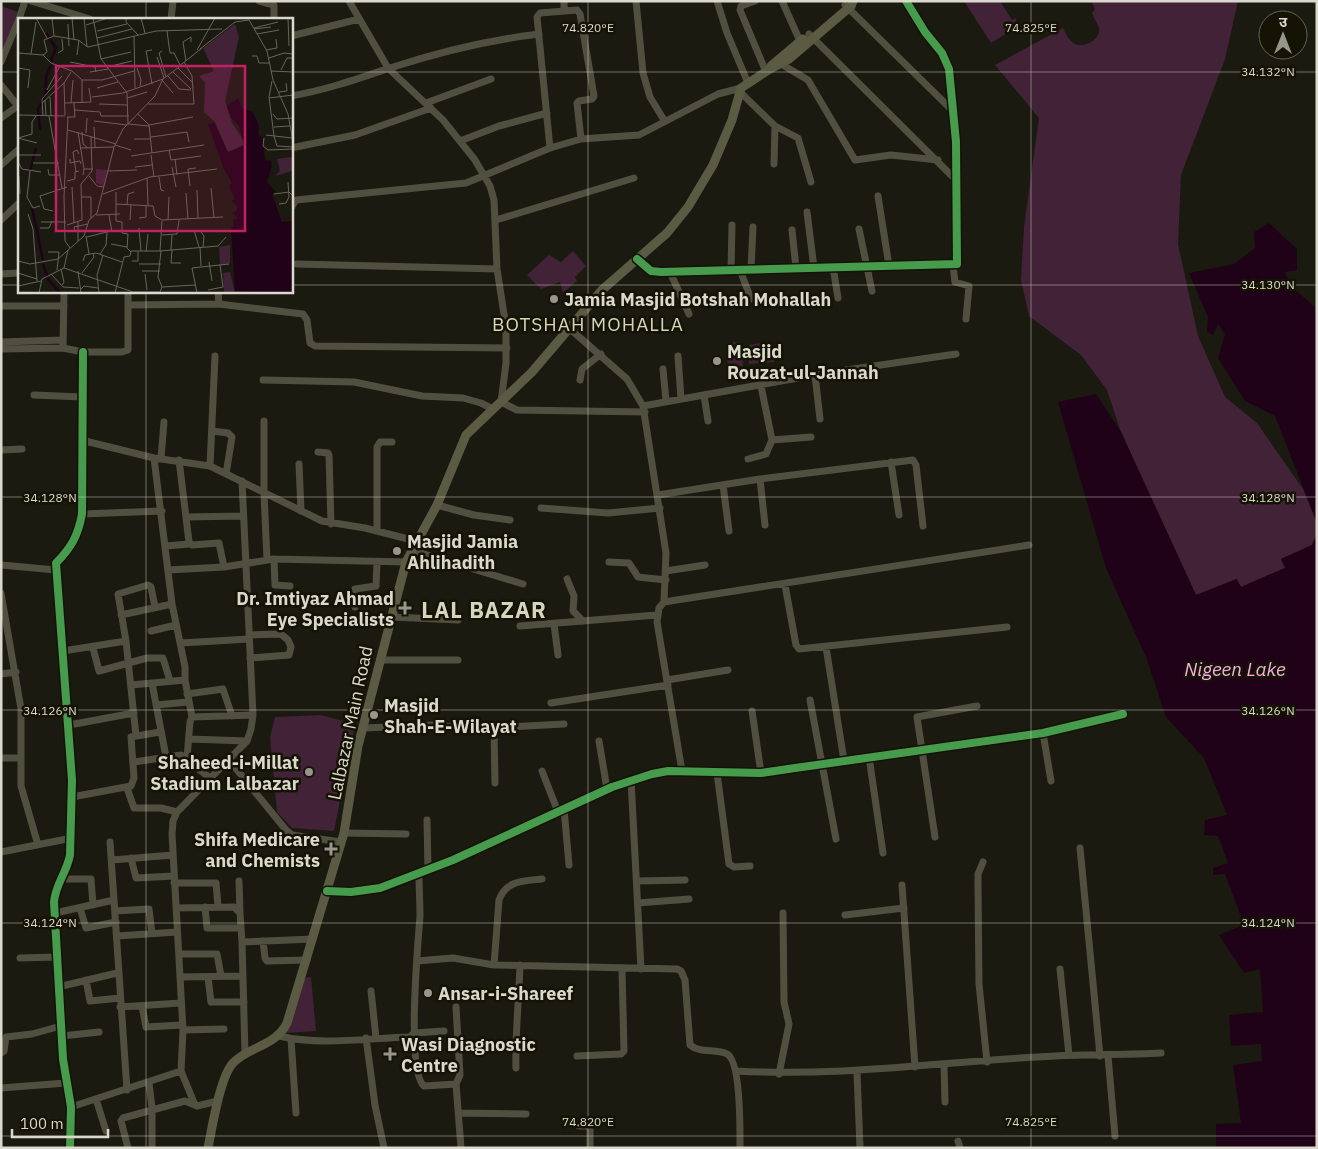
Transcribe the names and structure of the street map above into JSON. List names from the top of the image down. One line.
{"streets":{"main road":["Lalbazar Main Road"]},"districts":["BOTSHAH MOHALLA","LAL BAZAR"],"water":["Nigeen Lake"],"places":{"other":["Jamia Masjid Botshah Mohallah","Masjid Rouzat-ul-Jannah","Masjid Jamia Ahlihadith","Masjid Shah-E-Wilayat","Shaheed-i-Millat Stadium Lalbazar","Ansar-i-Shareef"],"health":["Dr. Imtiyaz Ahmad Eye Specialists","Shifa Medicare and Chemists","Wasi Diagnostic Centre"]},"scale_bar":"100 m","north":"top","coordinates":["74.820°E","74.825°E","34.132°N","34.130°N","34.128°N","34.126°N","34.124°N"]}
